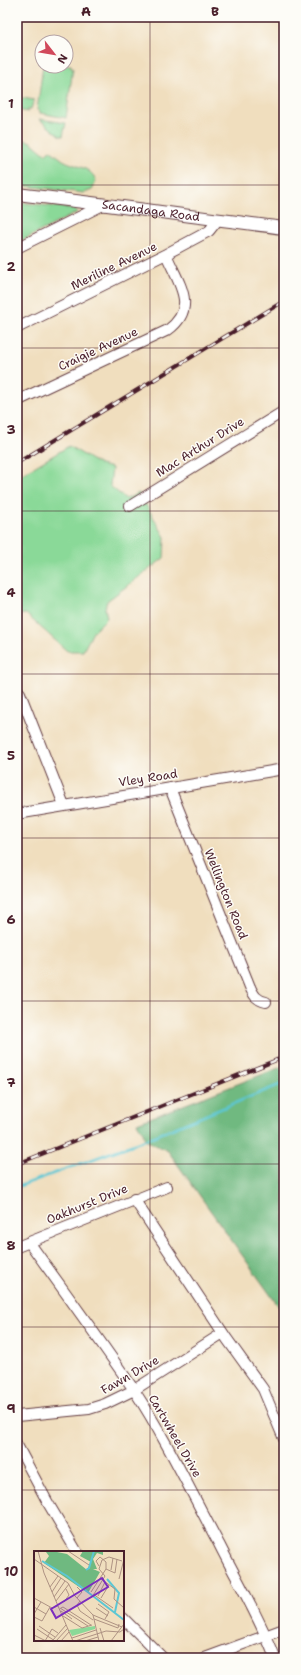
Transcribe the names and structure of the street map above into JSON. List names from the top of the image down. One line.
{"streets":{"main road":["Sacandaga Road"],"street":["Meriline Avenue","Craigie Avenue","Mac Arthur Drive","Vley Road","Wellington Road","Oakhurst Drive","Fawn Drive","Cartwheel Drive"]},"crossings":[["Sacandaga Road","Meriline Avenue"],["Meriline Avenue","Craigie Avenue"],["Vley Road","Wellington Road"],["Oakhurst Drive","Cartwheel Drive"],["Fawn Drive","Cartwheel Drive"]],"north":"bottom right","grid":{"columns":["A","B"],"rows":["1","2","3","4","5","6","7","8","9","10"]}}
